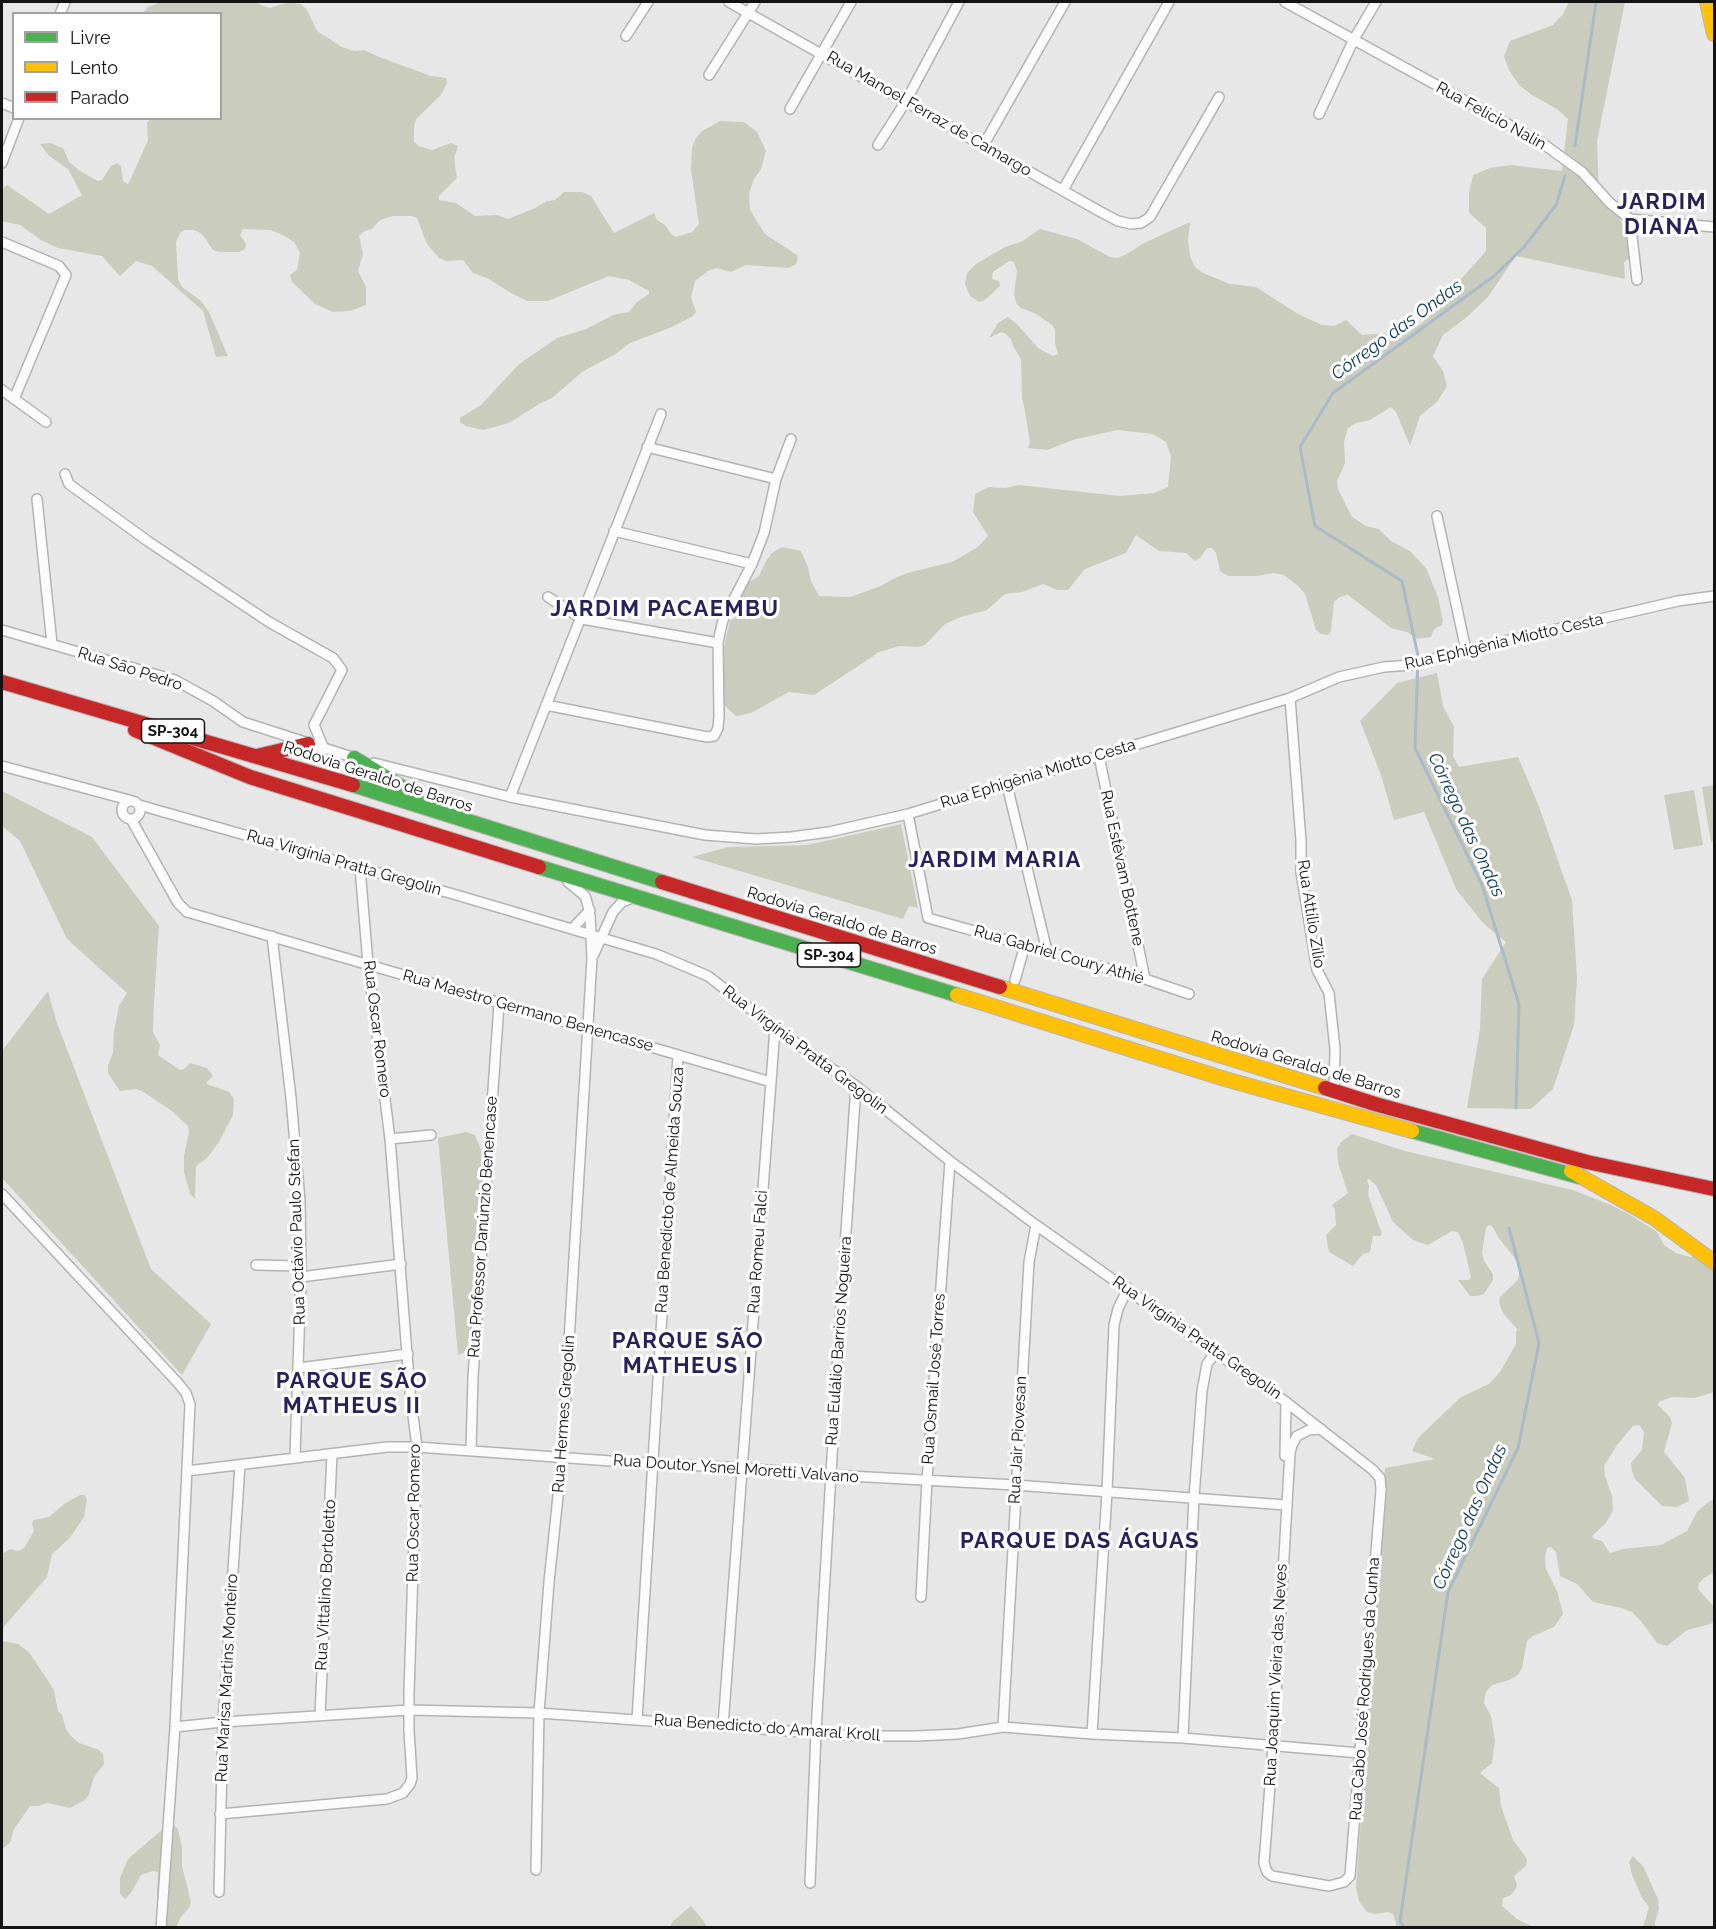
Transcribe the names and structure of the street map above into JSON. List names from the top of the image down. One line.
{"streets":{"main road":["SP-304","Rodovia Geraldo de Barros"],"street":["Rua Manoel Ferraz de Camargo","Rua Felício Nalin","Rua Ephigênia Miotto Cesta","Rua São Pedro","Rua Virgínia Pratta Gregolin","Rua Estêvam Bottene","Rua Attílio Zilio","Rua Gabriel Coury Athié","Rua Maestro Germano Benencasse","Rua Oscar Romero","Rua Benedicto de Almeida Souza","Rua Professor Danúnzio Benencase","Rua Octávio Paulo Stefan","Rua Romeu Falci","Rua Eulálio Barrios Nogueira","Rua Osmail José Torres","Rua Hermes Gregolin","Rua Jair Piovesan","Rua Doutor Ysnel Moretti Valvano","Rua Vittalino Bortoletto","Rua Joaquim Vieira das Neves","Rua Marisa Martins Monteiro","Rua Cabo José Rodrigues da Cunha","Rua Benedicto do Amaral Kroll"]},"crossings":[["Rua Ephigênia Miotto Cesta","Rua São Pedro"],["Rua Ephigênia Miotto Cesta","Rua Estêvam Bottene"],["Rua Ephigênia Miotto Cesta","Rua Attílio Zilio"],["Rua Ephigênia Miotto Cesta","Rua Gabriel Coury Athié"],["Rodovia Geraldo de Barros","Rua Attílio Zilio"],["Rodovia Geraldo de Barros","Rua Hermes Gregolin"],["Rua Virgínia Pratta Gregolin","Rua Maestro Germano Benencasse"],["Rua Virgínia Pratta Gregolin","Rua Oscar Romero"],["Rua Virgínia Pratta Gregolin","Rua Romeu Falci"],["Rua Virgínia Pratta Gregolin","Rua Eulálio Barrios Nogueira"],["Rua Virgínia Pratta Gregolin","Rua Osmail José Torres"],["Rua Virgínia Pratta Gregolin","Rua Hermes Gregolin"],["Rua Virgínia Pratta Gregolin","Rua Jair Piovesan"],["Rua Virgínia Pratta Gregolin","Rua Joaquim Vieira das Neves"],["Rua Virgínia Pratta Gregolin","Rua Cabo José Rodrigues da Cunha"],["Rua Estêvam Bottene","Rua Gabriel Coury Athié"],["Rua Maestro Germano Benencasse","Rua Oscar Romero"],["Rua Maestro Germano Benencasse","Rua Benedicto de Almeida Souza"],["Rua Maestro Germano Benencasse","Rua Professor Danúnzio Benencase"],["Rua Maestro Germano Benencasse","Rua Octávio Paulo Stefan"],["Rua Maestro Germano Benencasse","Rua Romeu Falci"],["Rua Maestro Germano Benencasse","Rua Hermes Gregolin"],["Rua Oscar Romero","Rua Doutor Ysnel Moretti Valvano"],["Rua Oscar Romero","Rua Marisa Martins Monteiro"],["Rua Oscar Romero","Rua Benedicto do Amaral Kroll"],["Rua Benedicto de Almeida Souza","Rua Doutor Ysnel Moretti Valvano"],["Rua Benedicto de Almeida Souza","Rua Benedicto do Amaral Kroll"],["Rua Professor Danúnzio Benencase","Rua Doutor Ysnel Moretti Valvano"],["Rua Octávio Paulo Stefan","Rua Doutor Ysnel Moretti Valvano"],["Rua Romeu Falci","Rua Doutor Ysnel Moretti Valvano"],["Rua Romeu Falci","Rua Benedicto do Amaral Kroll"],["Rua Eulálio Barrios Nogueira","Rua Doutor Ysnel Moretti Valvano"],["Rua Eulálio Barrios Nogueira","Rua Benedicto do Amaral Kroll"],["Rua Osmail José Torres","Rua Doutor Ysnel Moretti Valvano"],["Rua Hermes Gregolin","Rua Doutor Ysnel Moretti Valvano"],["Rua Hermes Gregolin","Rua Benedicto do Amaral Kroll"],["Rua Jair Piovesan","Rua Doutor Ysnel Moretti Valvano"],["Rua Jair Piovesan","Rua Benedicto do Amaral Kroll"],["Rua Doutor Ysnel Moretti Valvano","Rua Vittalino Bortoletto"],["Rua Doutor Ysnel Moretti Valvano","Rua Joaquim Vieira das Neves"],["Rua Doutor Ysnel Moretti Valvano","Rua Marisa Martins Monteiro"],["Rua Vittalino Bortoletto","Rua Benedicto do Amaral Kroll"],["Rua Joaquim Vieira das Neves","Rua Cabo José Rodrigues da Cunha"],["Rua Joaquim Vieira das Neves","Rua Benedicto do Amaral Kroll"],["Rua Marisa Martins Monteiro","Rua Benedicto do Amaral Kroll"],["Rua Cabo José Rodrigues da Cunha","Rua Benedicto do Amaral Kroll"]],"districts":["JARDIM DIANA","JARDIM PACAEMBU","JARDIM MARIA","PARQUE SÃO MATHEUS I","PARQUE SÃO MATHEUS II","PARQUE DAS ÁGUAS"],"water":["Córrego das Ondas"],"legend":["Livre","Lento","Parado"]}
